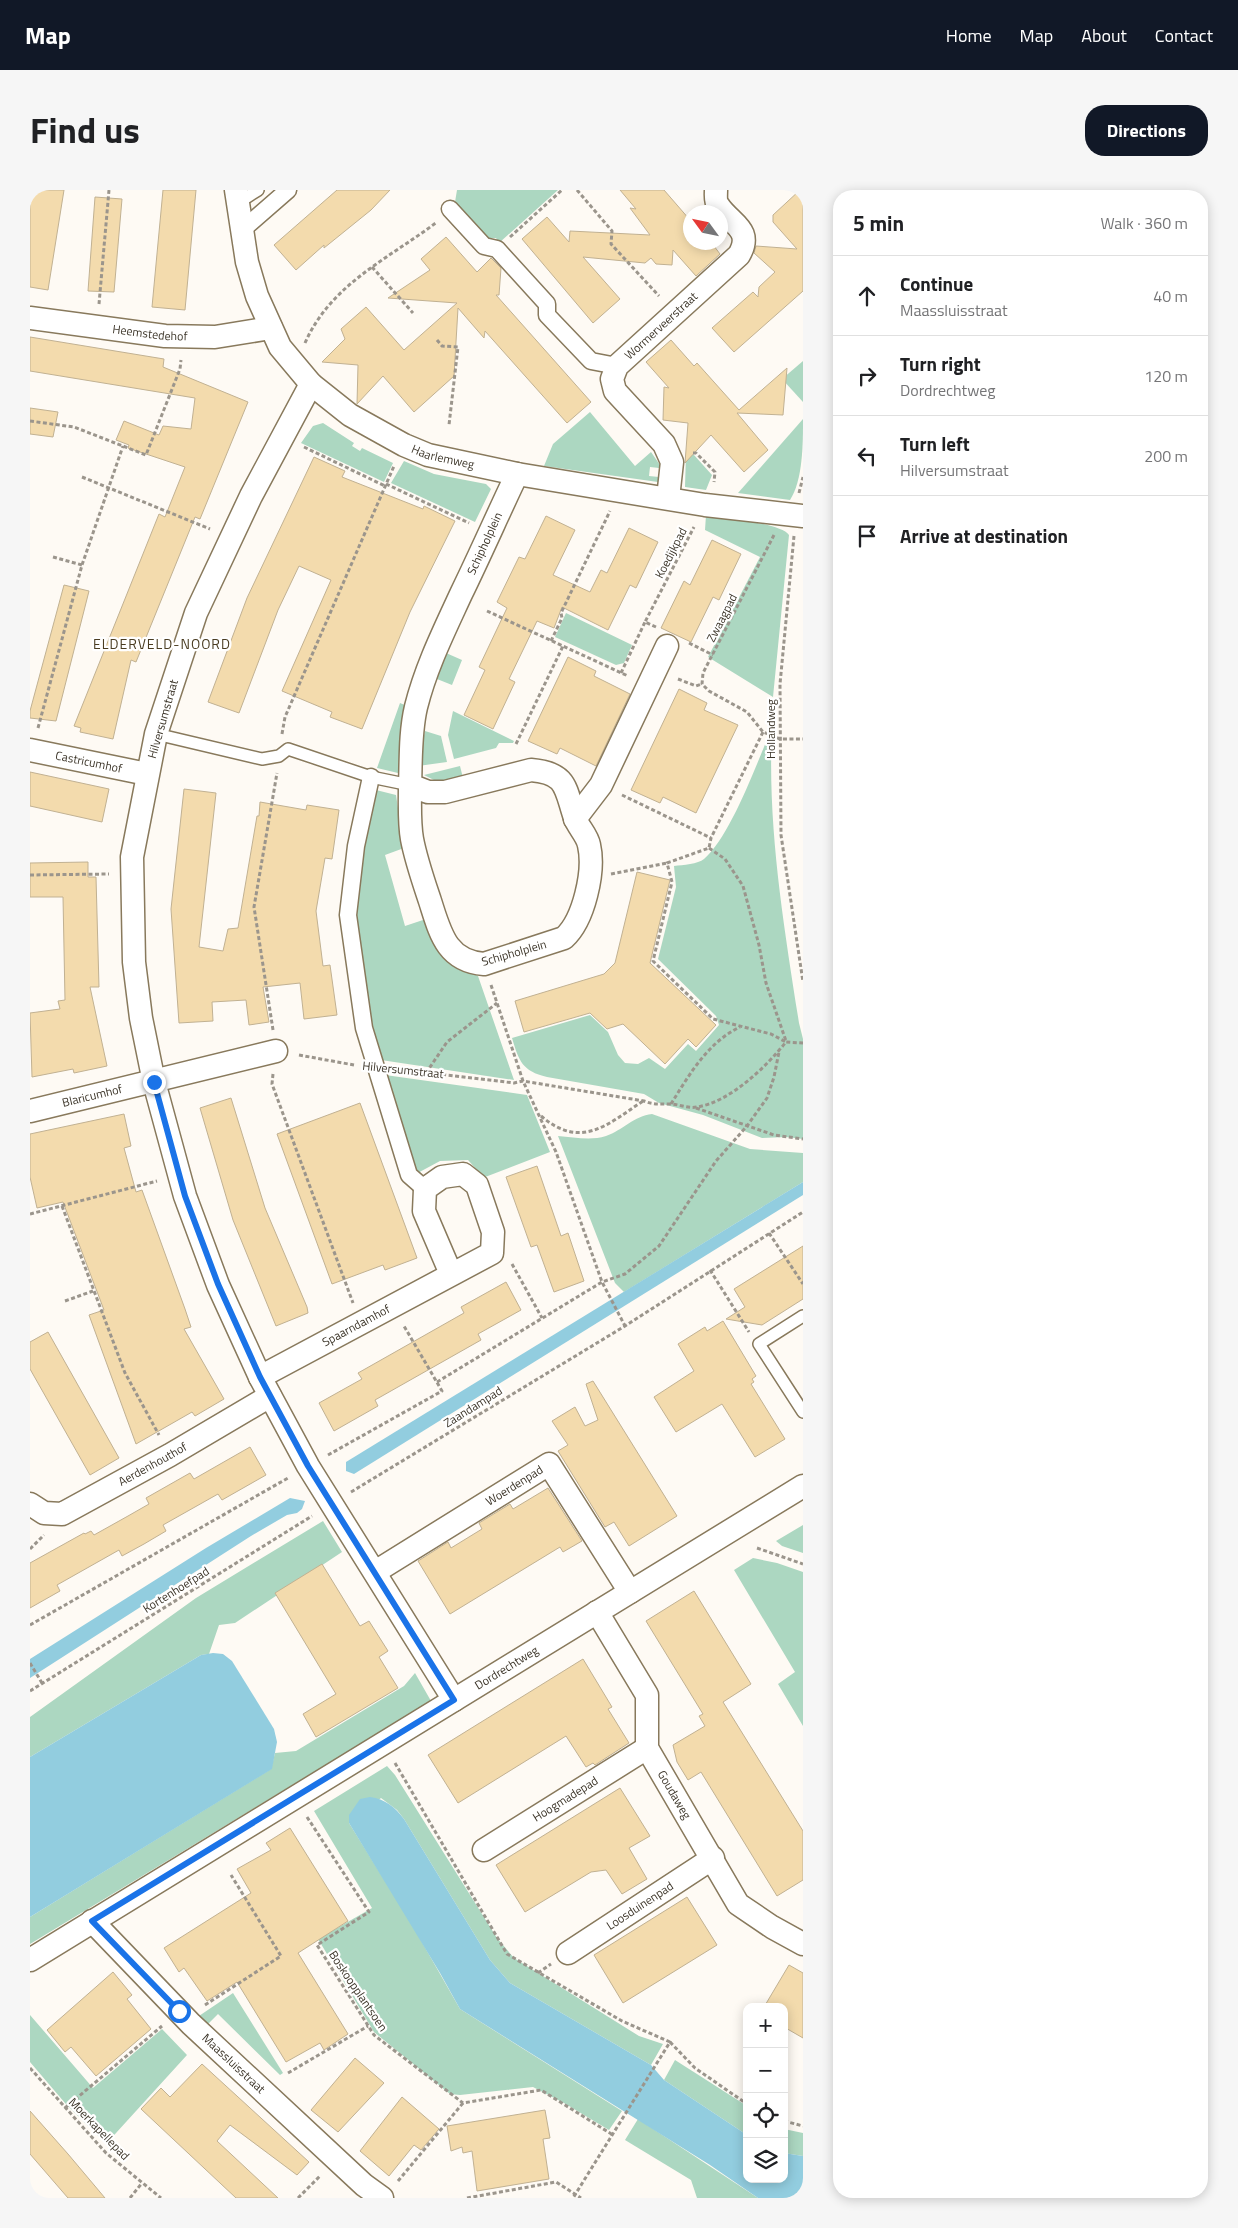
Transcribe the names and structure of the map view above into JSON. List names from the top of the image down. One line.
{"streets":{"street":["Wormerveerstraat","Heemstedehof","Haarlemweg","Schipholplein","Hilversumstraat","Castricumhof","Blaricumhof","Spaarndamhof","Aerdenhouthof","Woerdenpad","Dordrechtweg","Goudaweg","Hoogmadepad","Loosduinenpad","Maassluisstraat"],"path":["Koedijkpad","Zwaagpad","Hollandweg","Zaandampad","Kortenhoefpad","Boskoopplantsoen","Moerkapellepad"]},"crossings":[["Wormerveerstraat","Koedijkpad"],["Heemstedehof","Haarlemweg"],["Haarlemweg","Schipholplein"],["Haarlemweg","Koedijkpad"],["Haarlemweg","Zwaagpad"],["Haarlemweg","Hilversumstraat"],["Haarlemweg","Hollandweg"],["Zwaagpad","Hollandweg"],["Hilversumstraat","Castricumhof"],["Hilversumstraat","Blaricumhof"],["Hilversumstraat","Spaarndamhof"],["Hilversumstraat","Zaandampad"],["Hilversumstraat","Aerdenhouthof"],["Hilversumstraat","Woerdenpad"],["Hilversumstraat","Kortenhoefpad"],["Hilversumstraat","Dordrechtweg"],["Spaarndamhof","Aerdenhouthof"],["Zaandampad","Kortenhoefpad"],["Woerdenpad","Dordrechtweg"],["Dordrechtweg","Boskoopplantsoen"],["Dordrechtweg","Maassluisstraat"],["Goudaweg","Hoogmadepad"],["Goudaweg","Loosduinenpad"]],"districts":["ELDERVELD-NOORD"],"north":"top left","page":{"header":"Map","nav":["Home","Map","About","Contact"],"title":"Find us","buttons":"Directions","heading":["5 min","Walk · 360 m"],"list":[["Continue","Maassluisstraat","40 m"],["Turn right","Dordrechtweg","120 m"],["Turn left","Hilversumstraat","200 m"],"Arrive at destination"],"map_buttons":["+","−"]}}
